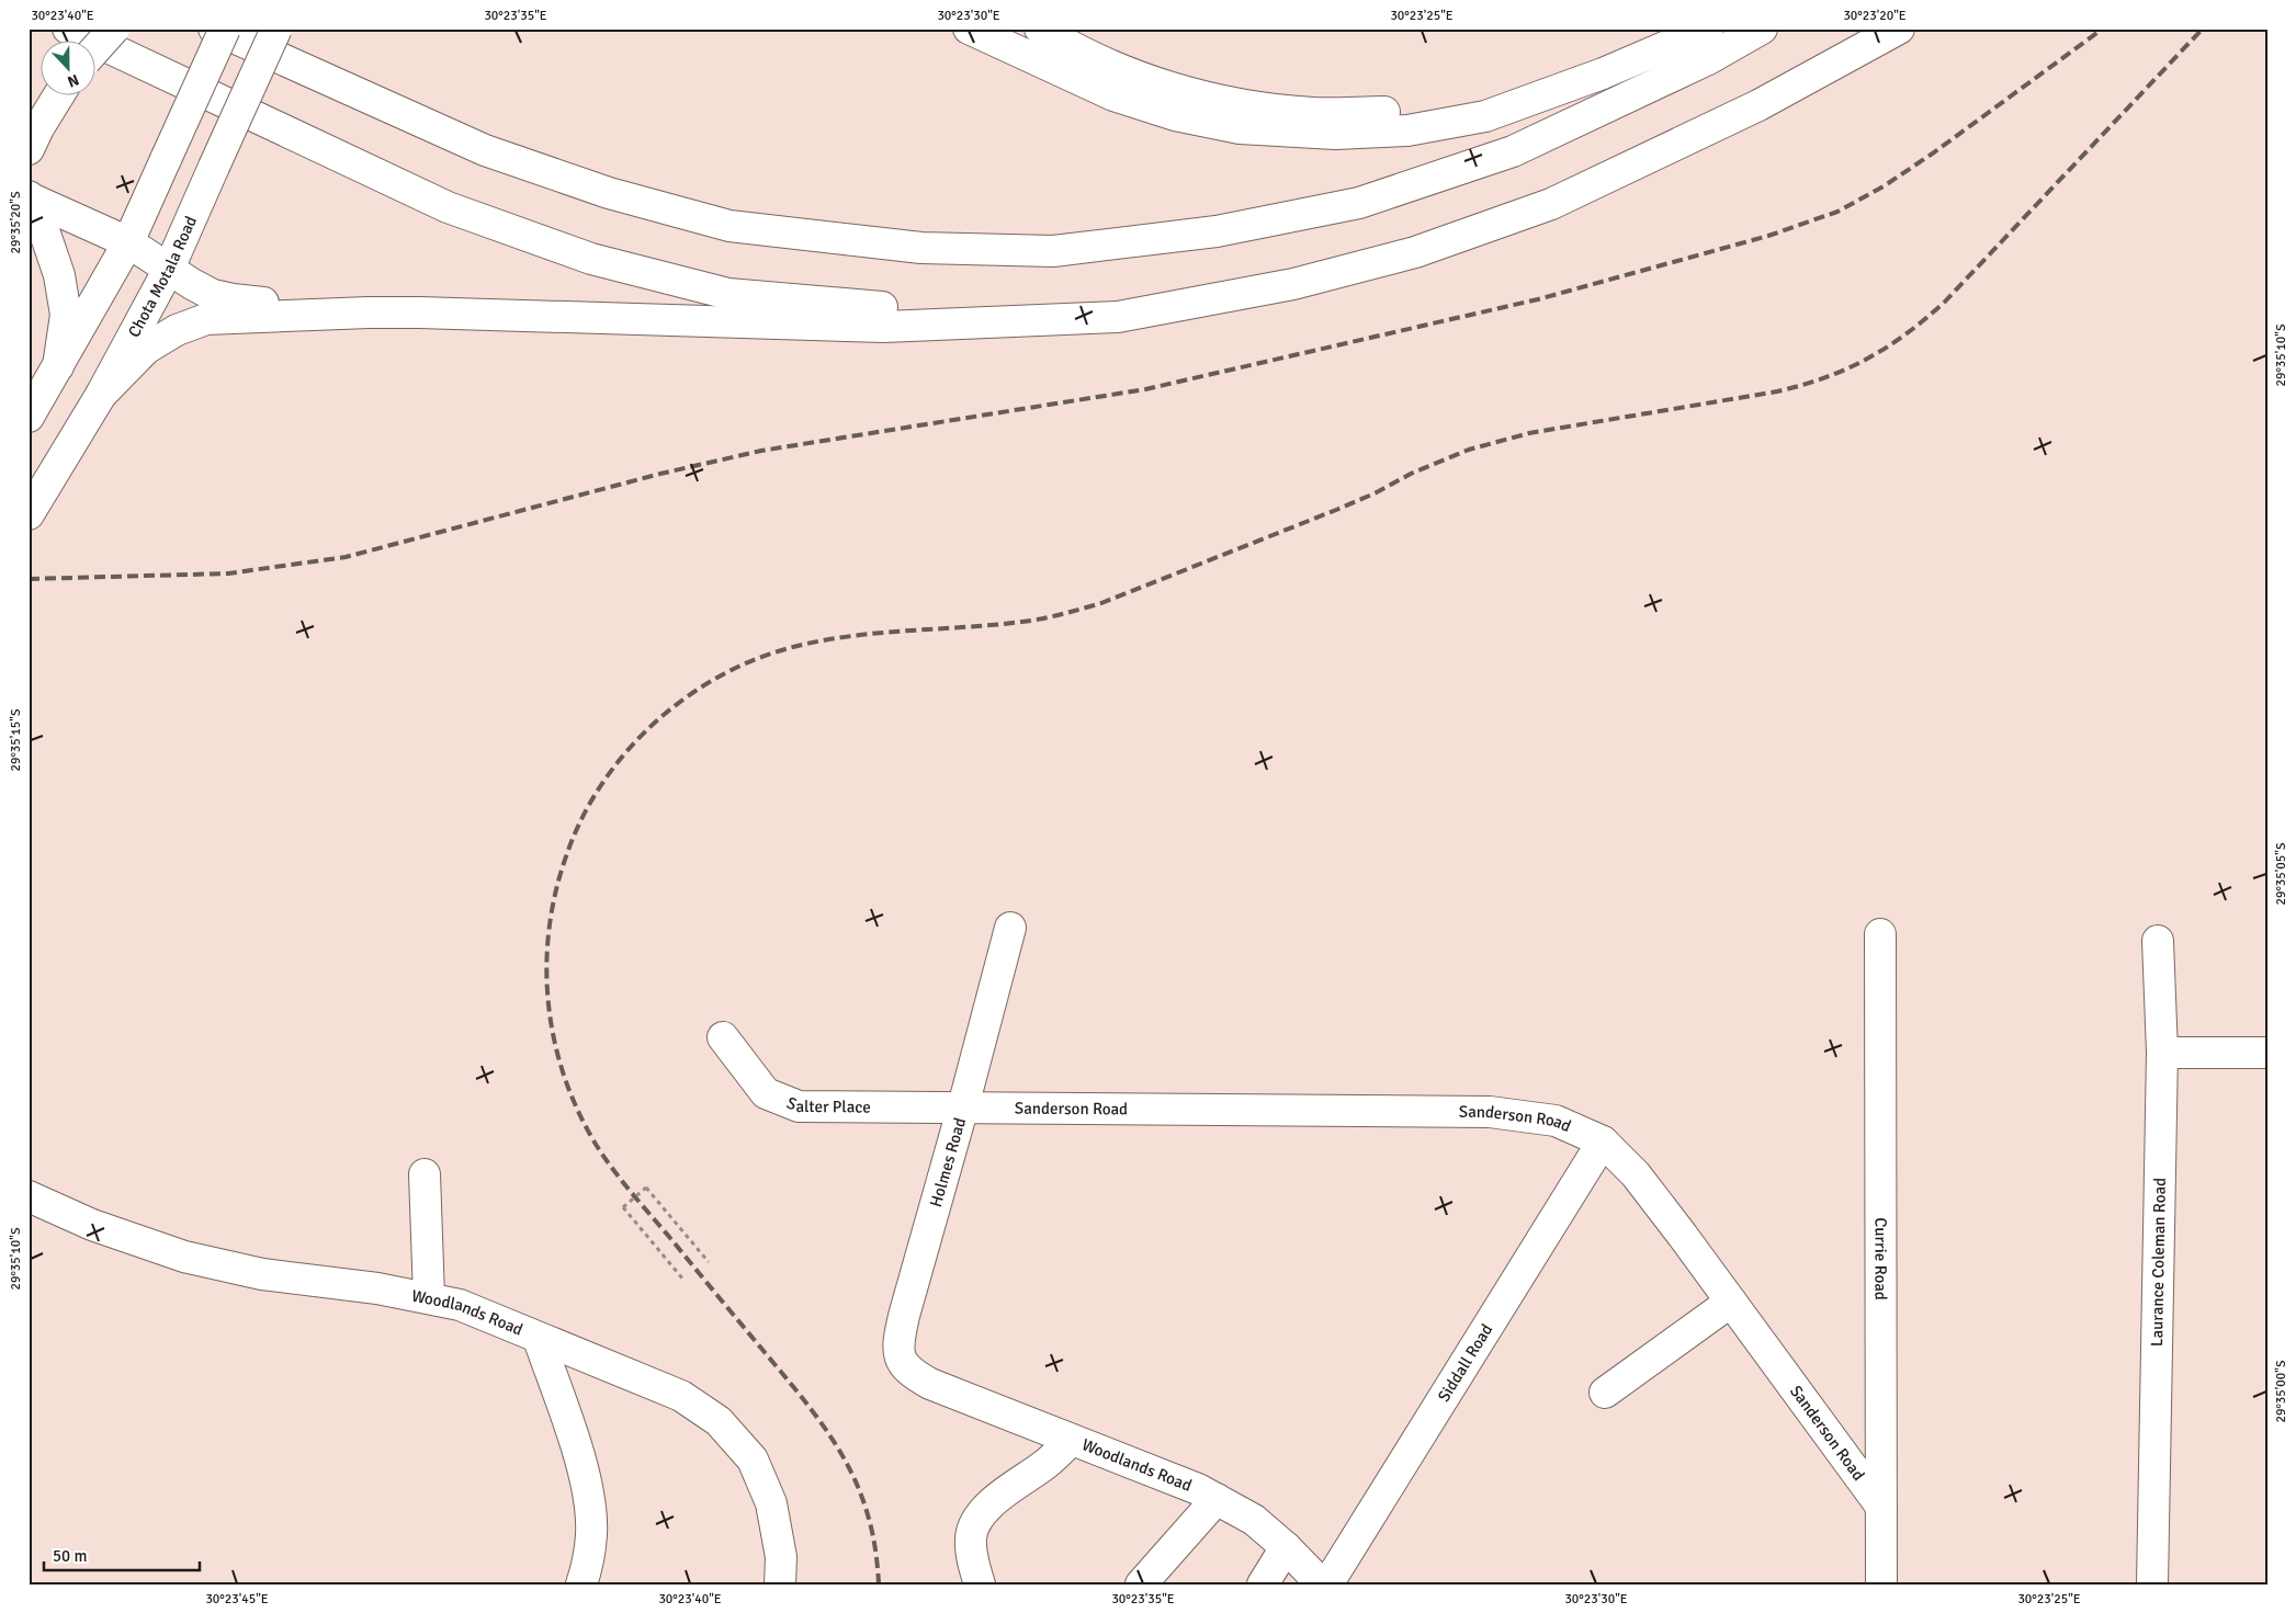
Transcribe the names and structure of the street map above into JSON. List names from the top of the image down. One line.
{"streets":{"main road":["Chota Motala Road","Salter Place","Sanderson Road","Holmes Road","Currie Road","Laurance Coleman Road","Woodlands Road","Siddall Road"]},"crossings":[["Salter Place","Sanderson Road"],["Salter Place","Holmes Road"],["Sanderson Road","Holmes Road"],["Sanderson Road","Currie Road"],["Sanderson Road","Siddall Road"],["Holmes Road","Woodlands Road"]],"scale_bar":"50 m","north":"bottom","coordinates":["30°23'40\"E","30°23'35\"E","30°23'30\"E","30°23'25\"E","30°23'20\"E","29°35'20\"S","29°35'10\"S","29°35'15\"S","29°35'05\"S","29°35'00\"S","30°23'45\"E"]}
